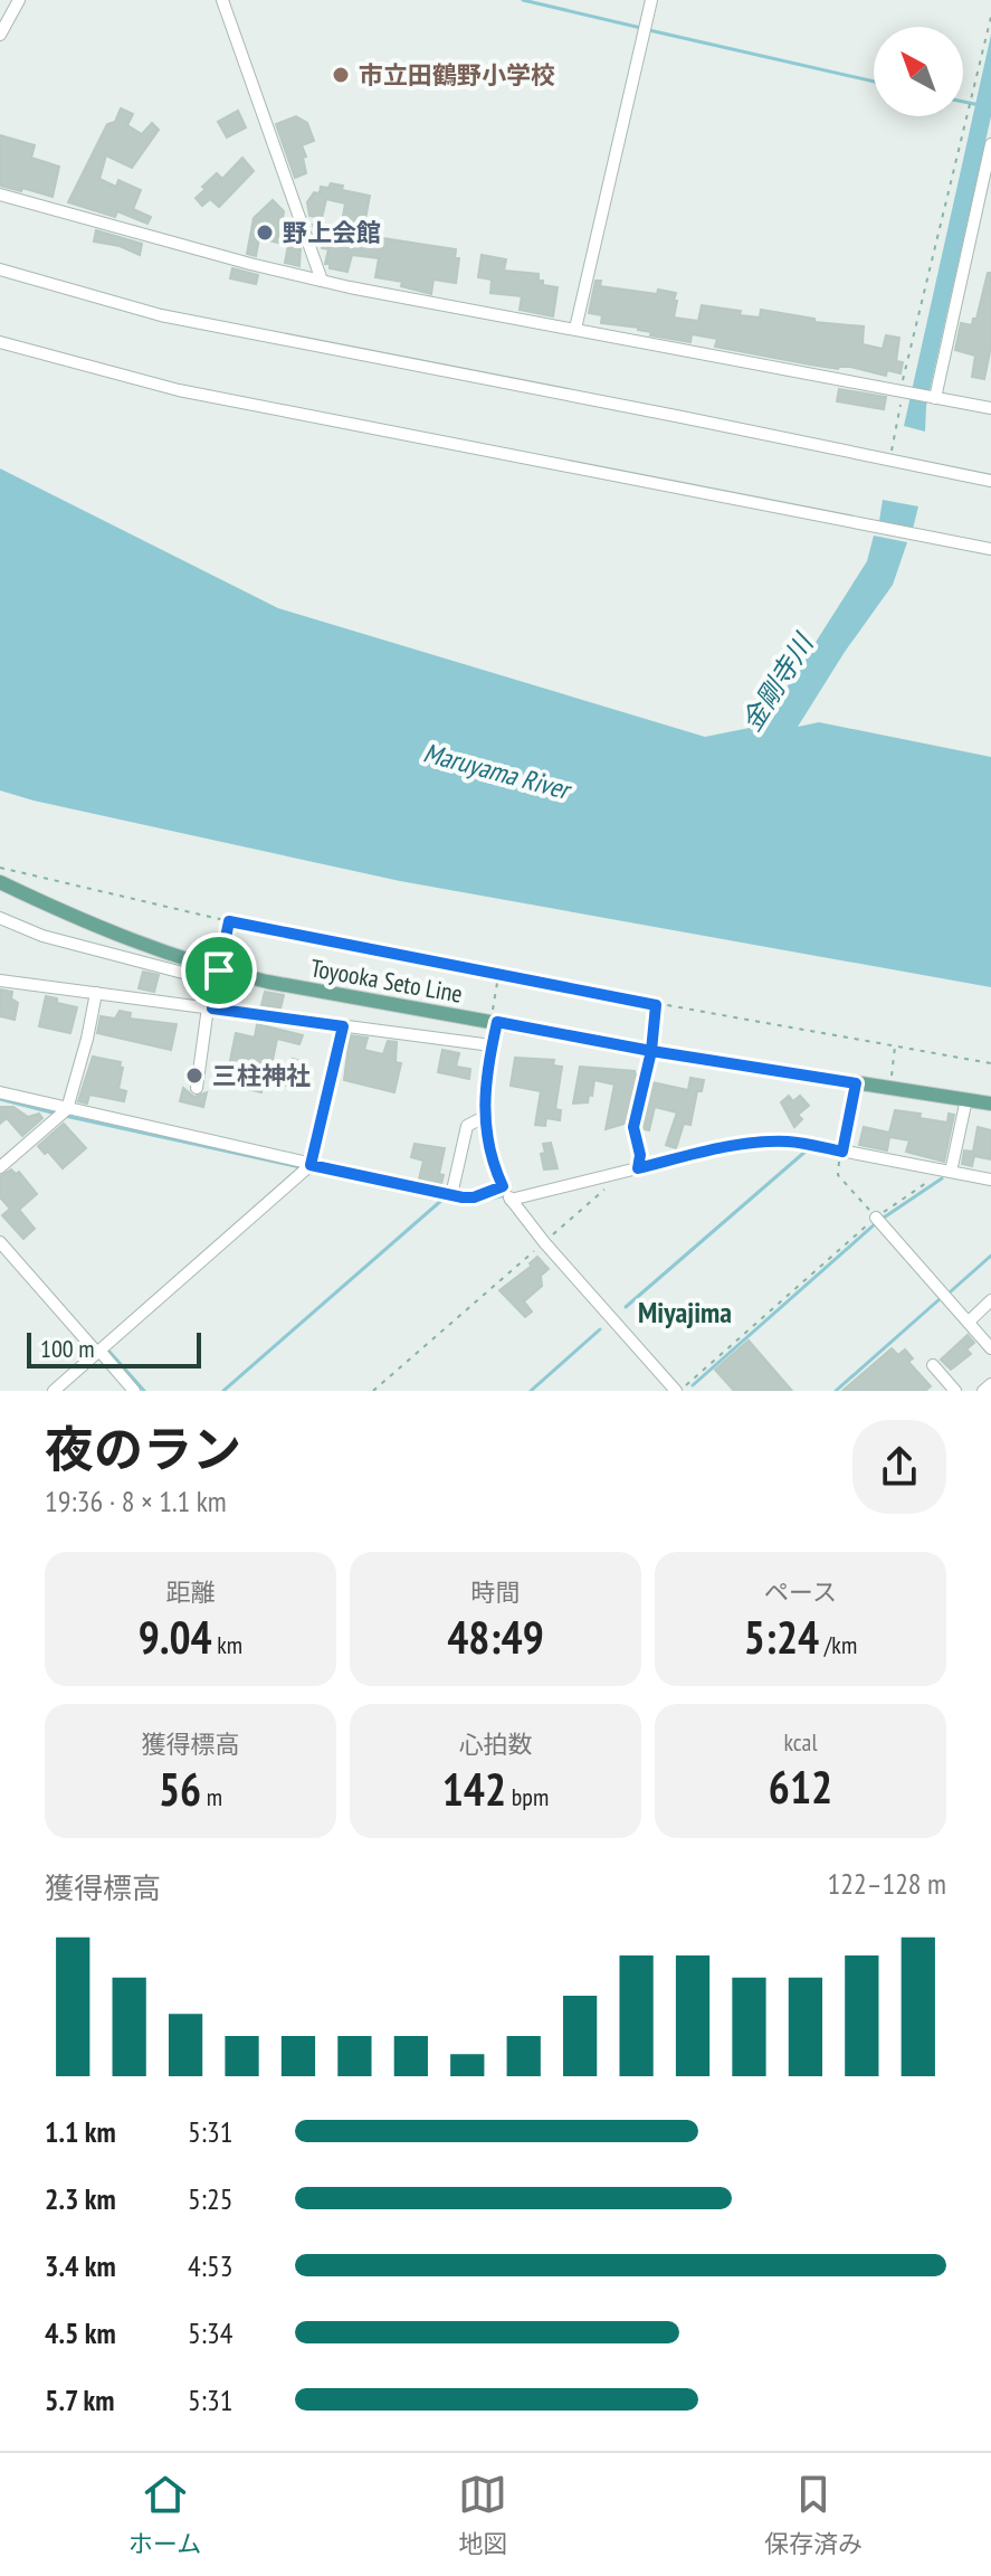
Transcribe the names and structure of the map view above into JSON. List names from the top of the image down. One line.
{"streets":{"main road":["Toyooka Seto Line"]},"districts":["Miyajima"],"water":["金剛寺川","Maruyama River"],"places":["市立田鶴野小学校","野上会館","三柱神社"],"scale_bar":"100 m","north":"top left","page":{"scale":"100 m","heading":["夜のラン","19:36 · 8 × 1.1 km"],"stats":[["距離","9.04 km"],["時間","48:49"],["ペース","5:24 /km"],["獲得標高","56 m"],["心拍数","142 bpm"],["kcal","612"]],"chart":["獲得標高","122–128 m"],"list":[{"name":"1.1 km","note":"5:31"},{"name":"2.3 km","note":"5:25"},{"name":"3.4 km","note":"4:53"},{"name":"4.5 km","note":"5:34"},{"name":"5.7 km","note":"5:31"}],"tabs":["ホーム","地図","保存済み"]}}
